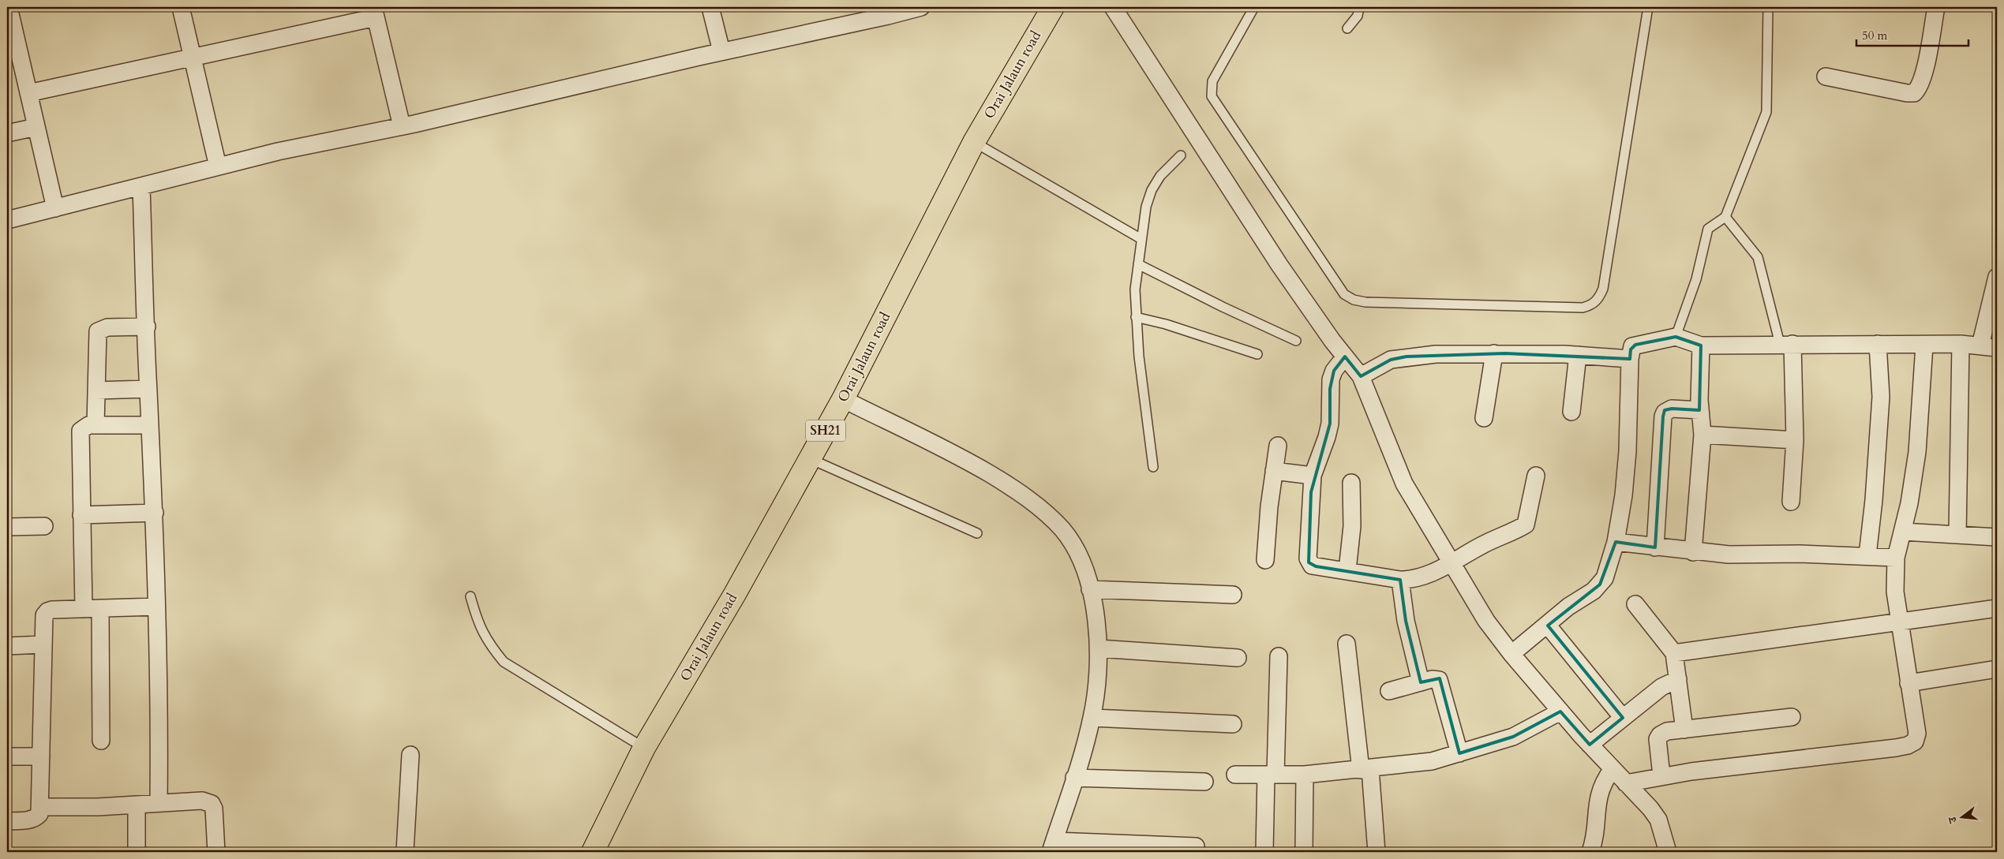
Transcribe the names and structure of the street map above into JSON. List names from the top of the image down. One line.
{"streets":{"main road":["Orai Jalaun road","SH21"]},"scale_bar":"50 m","north":"left"}
